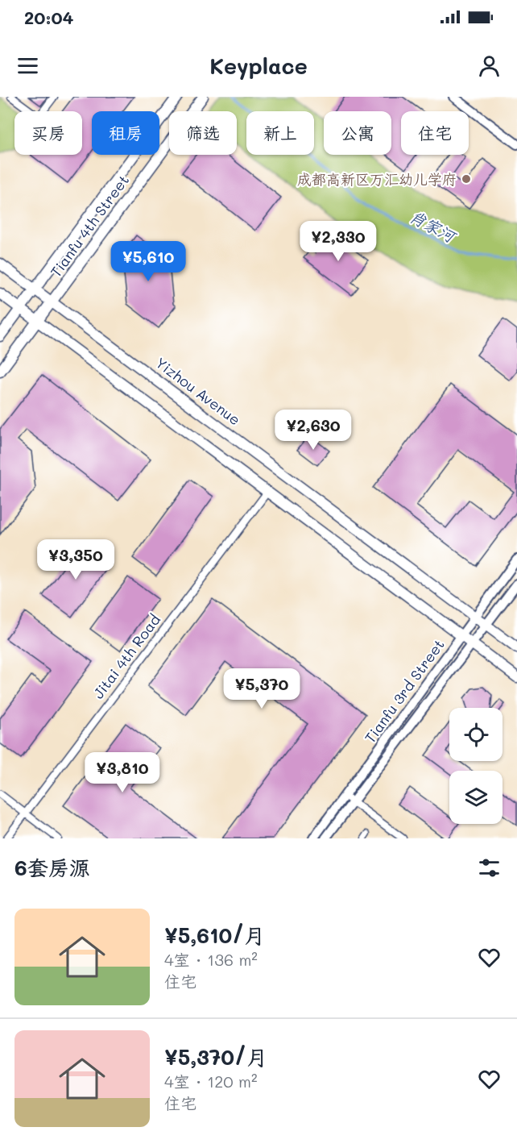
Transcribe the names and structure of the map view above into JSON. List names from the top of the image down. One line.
{"streets":{"main road":["Tianfu 4th Street","Yizhou Avenue"],"street":["Jitai 4th Road","Tianfu 3rd Street"]},"crossings":[["Tianfu 4th Street","Yizhou Avenue"],["Yizhou Avenue","Tianfu 3rd Street"]],"water":["肖家河"],"places":["成都高新区万汇幼儿学府"],"page":{"status":"20:04","header":"Keyplace","chip":["买房","租房","筛选","新上","公寓","住宅"],"price":["¥2,330","¥5,610","¥2,630","¥3,350","¥5,370","¥3,810"],"heading":"6套房源","list":[{"name":"¥5,610/月","note":"4室 · 136 m² · 住宅"},{"name":"¥5,370/月","note":"4室 · 120 m² · 住宅"}]}}
